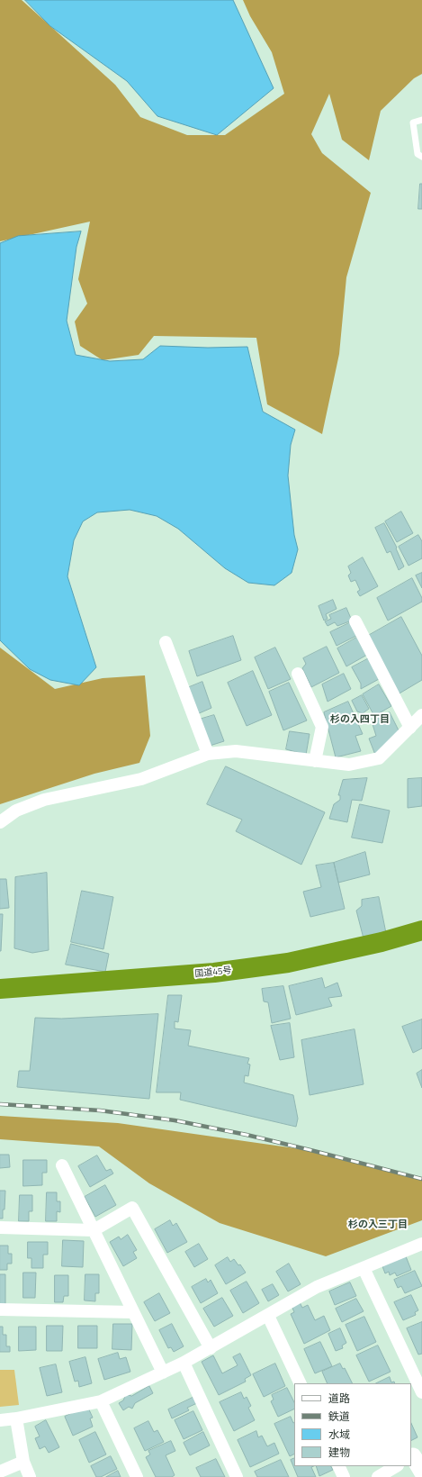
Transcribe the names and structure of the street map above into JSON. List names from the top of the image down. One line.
{"streets":{"highway":["国道45号"]},"districts":["杉の入四丁目","杉の入三丁目"],"legend":["道路","鉄道","水域","建物"]}
